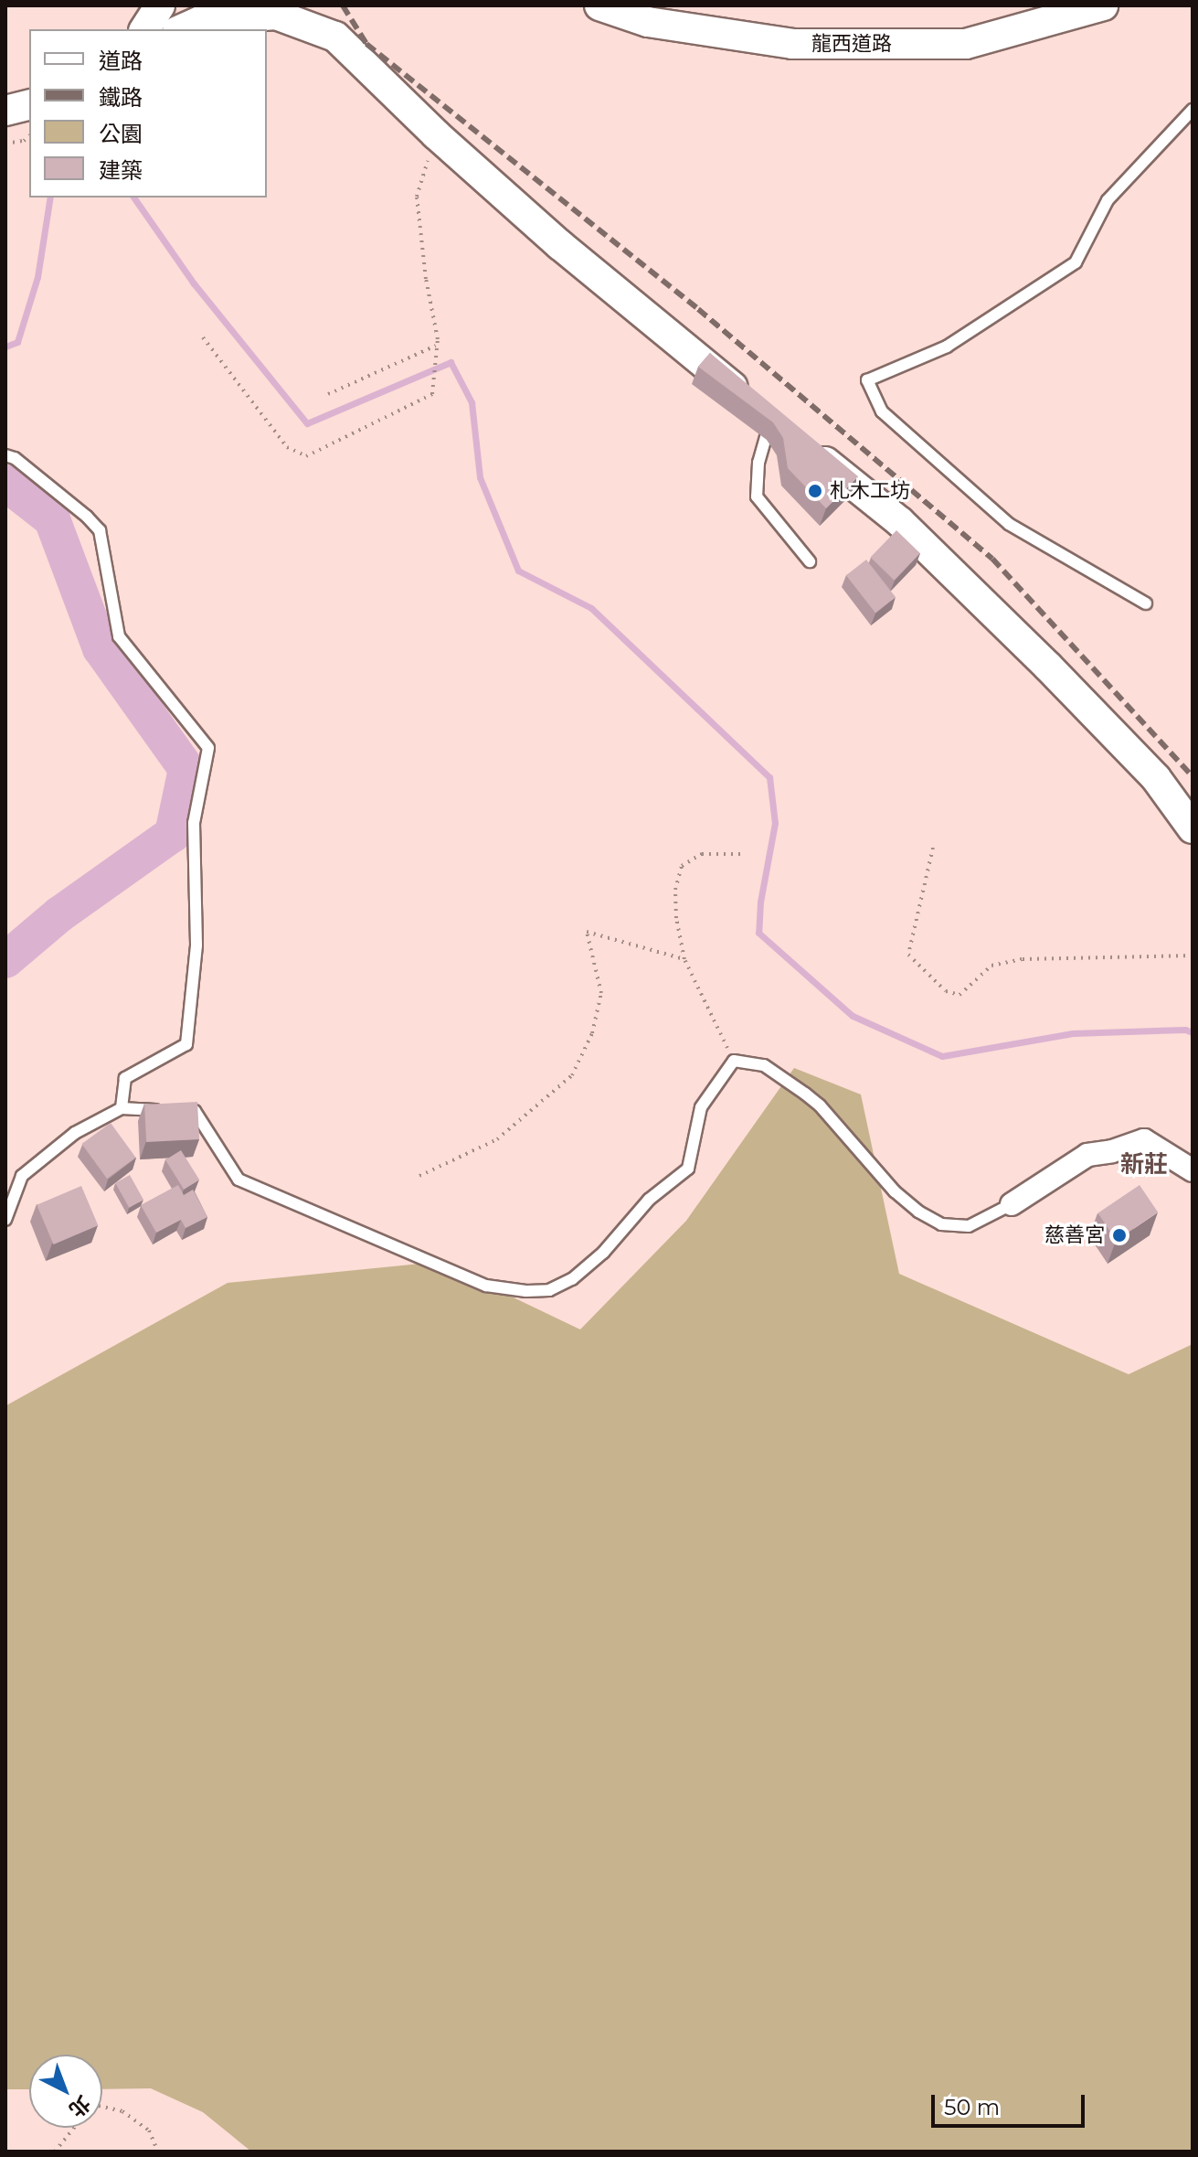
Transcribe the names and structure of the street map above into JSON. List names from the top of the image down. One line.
{"streets":{"street":["龍西道路"]},"districts":["新莊"],"places":["札木工坊","慈善宮"],"legend":["道路","鐵路","公園","建築"],"scale_bar":"50 m","north":"bottom right"}
